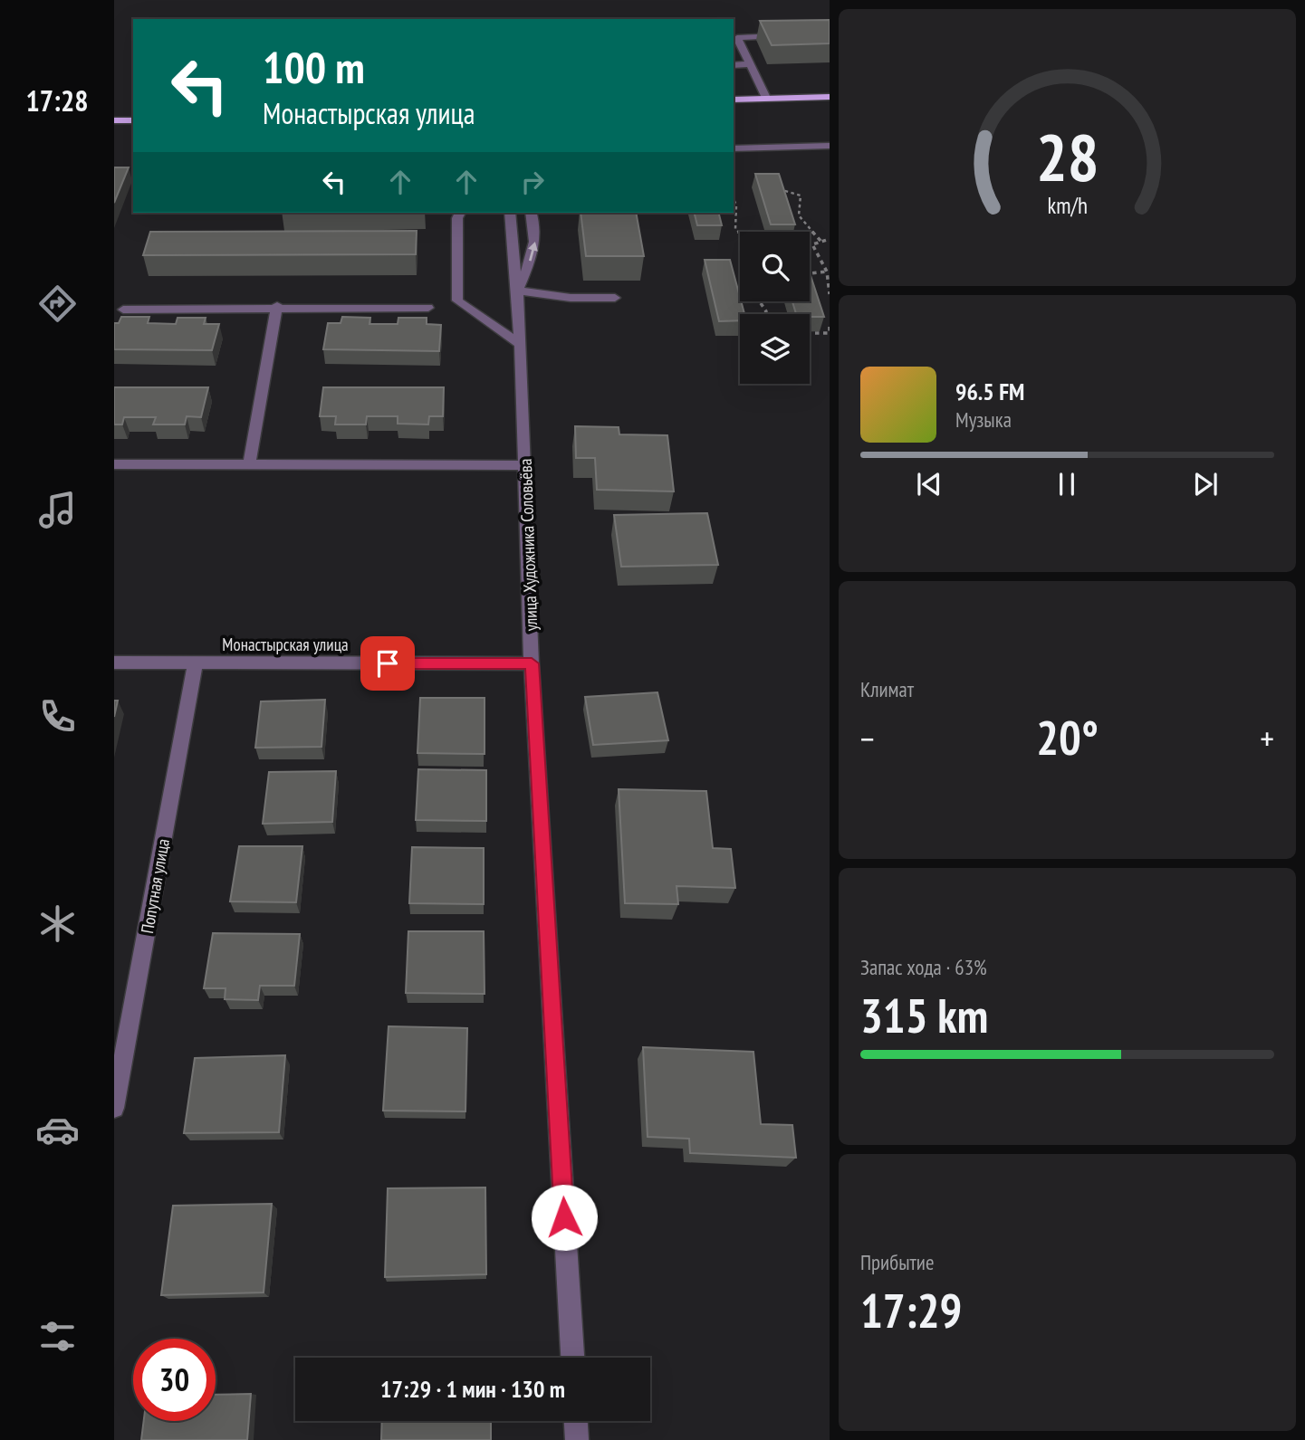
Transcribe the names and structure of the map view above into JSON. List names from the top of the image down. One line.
{"streets":{"street":["улица Художника Соловьёва","Монастырская улица","Попутная улица"]},"crossings":[["улица Художника Соловьёва","Монастырская улица"],["Монастырская улица","Попутная улица"]],"page":{"tabs":"17:28","turn":["100 m","Монастырская улица"],"song":["96.5 FM","Музыка"],"tile":["Климат",["Запас хода · 63%","315 km"],["Прибытие","17:29"]],"heat":["−","20°","+"],"limit":"30","trip":"17:29 · 1 мин · 130 m","gauge":["28","km/h"]}}
